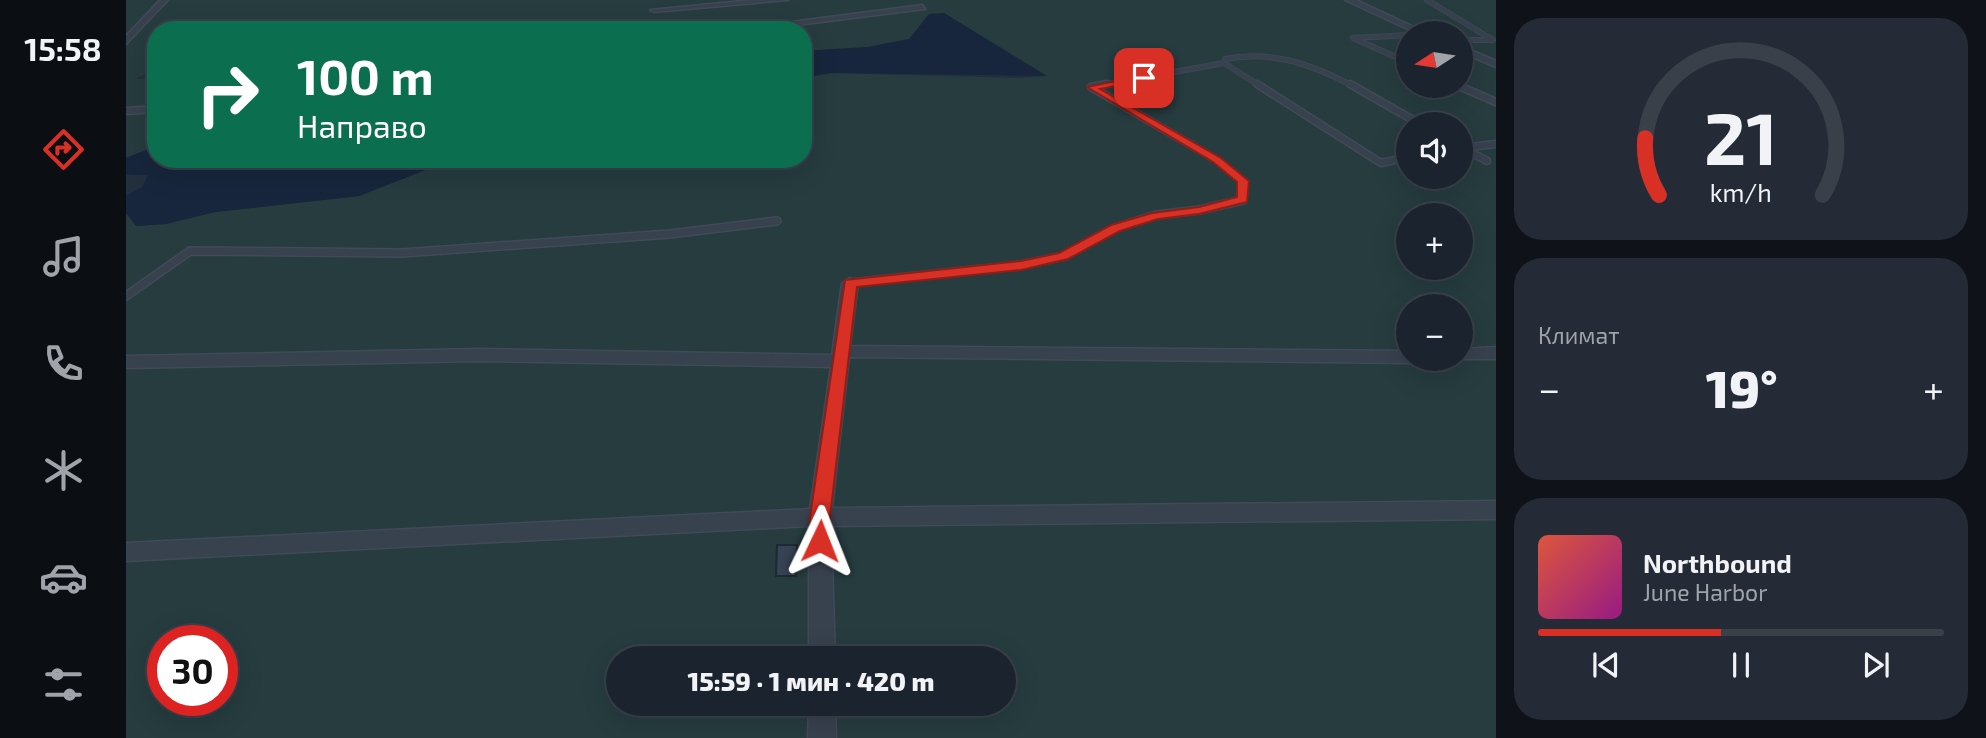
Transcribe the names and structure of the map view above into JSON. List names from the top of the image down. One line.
{"north":"left","page":{"tabs":"15:58","map_buttons":["+","−"],"turn":["100 m","Направо"],"tile":"Климат","heat":["−","19°","+"],"song":["Northbound","June Harbor"],"limit":"30","trip":"15:59 · 1 мин · 420 m","gauge":["21","km/h"]}}
